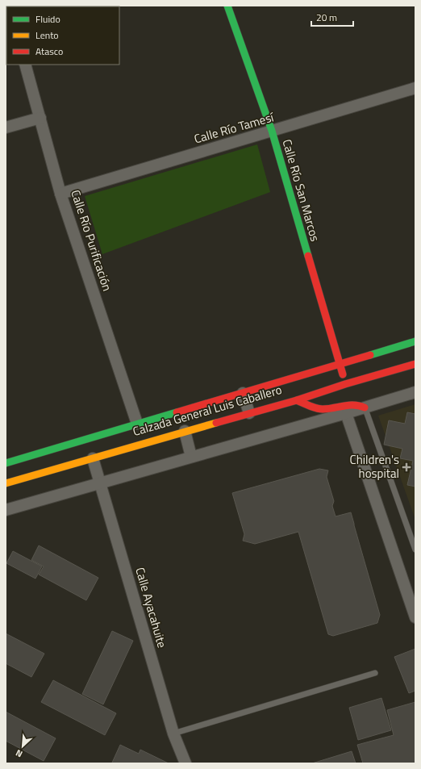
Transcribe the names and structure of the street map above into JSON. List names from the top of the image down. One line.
{"streets":{"street":["Calle Río Tamesí","Calle Río San Marcos","Calle Río Purificación","Calzada General Luis Caballero","Calle Ayacahuite"]},"crossings":[["Calle Río Tamesí","Calle Río San Marcos"],["Calle Río Tamesí","Calle Río Purificación"],["Calle Río San Marcos","Calzada General Luis Caballero"],["Calzada General Luis Caballero","Calle Ayacahuite"]],"places":{"health":["Children's hospital"]},"legend":["Fluido","Lento","Atasco"],"scale_bar":"20 m","north":"bottom left"}
